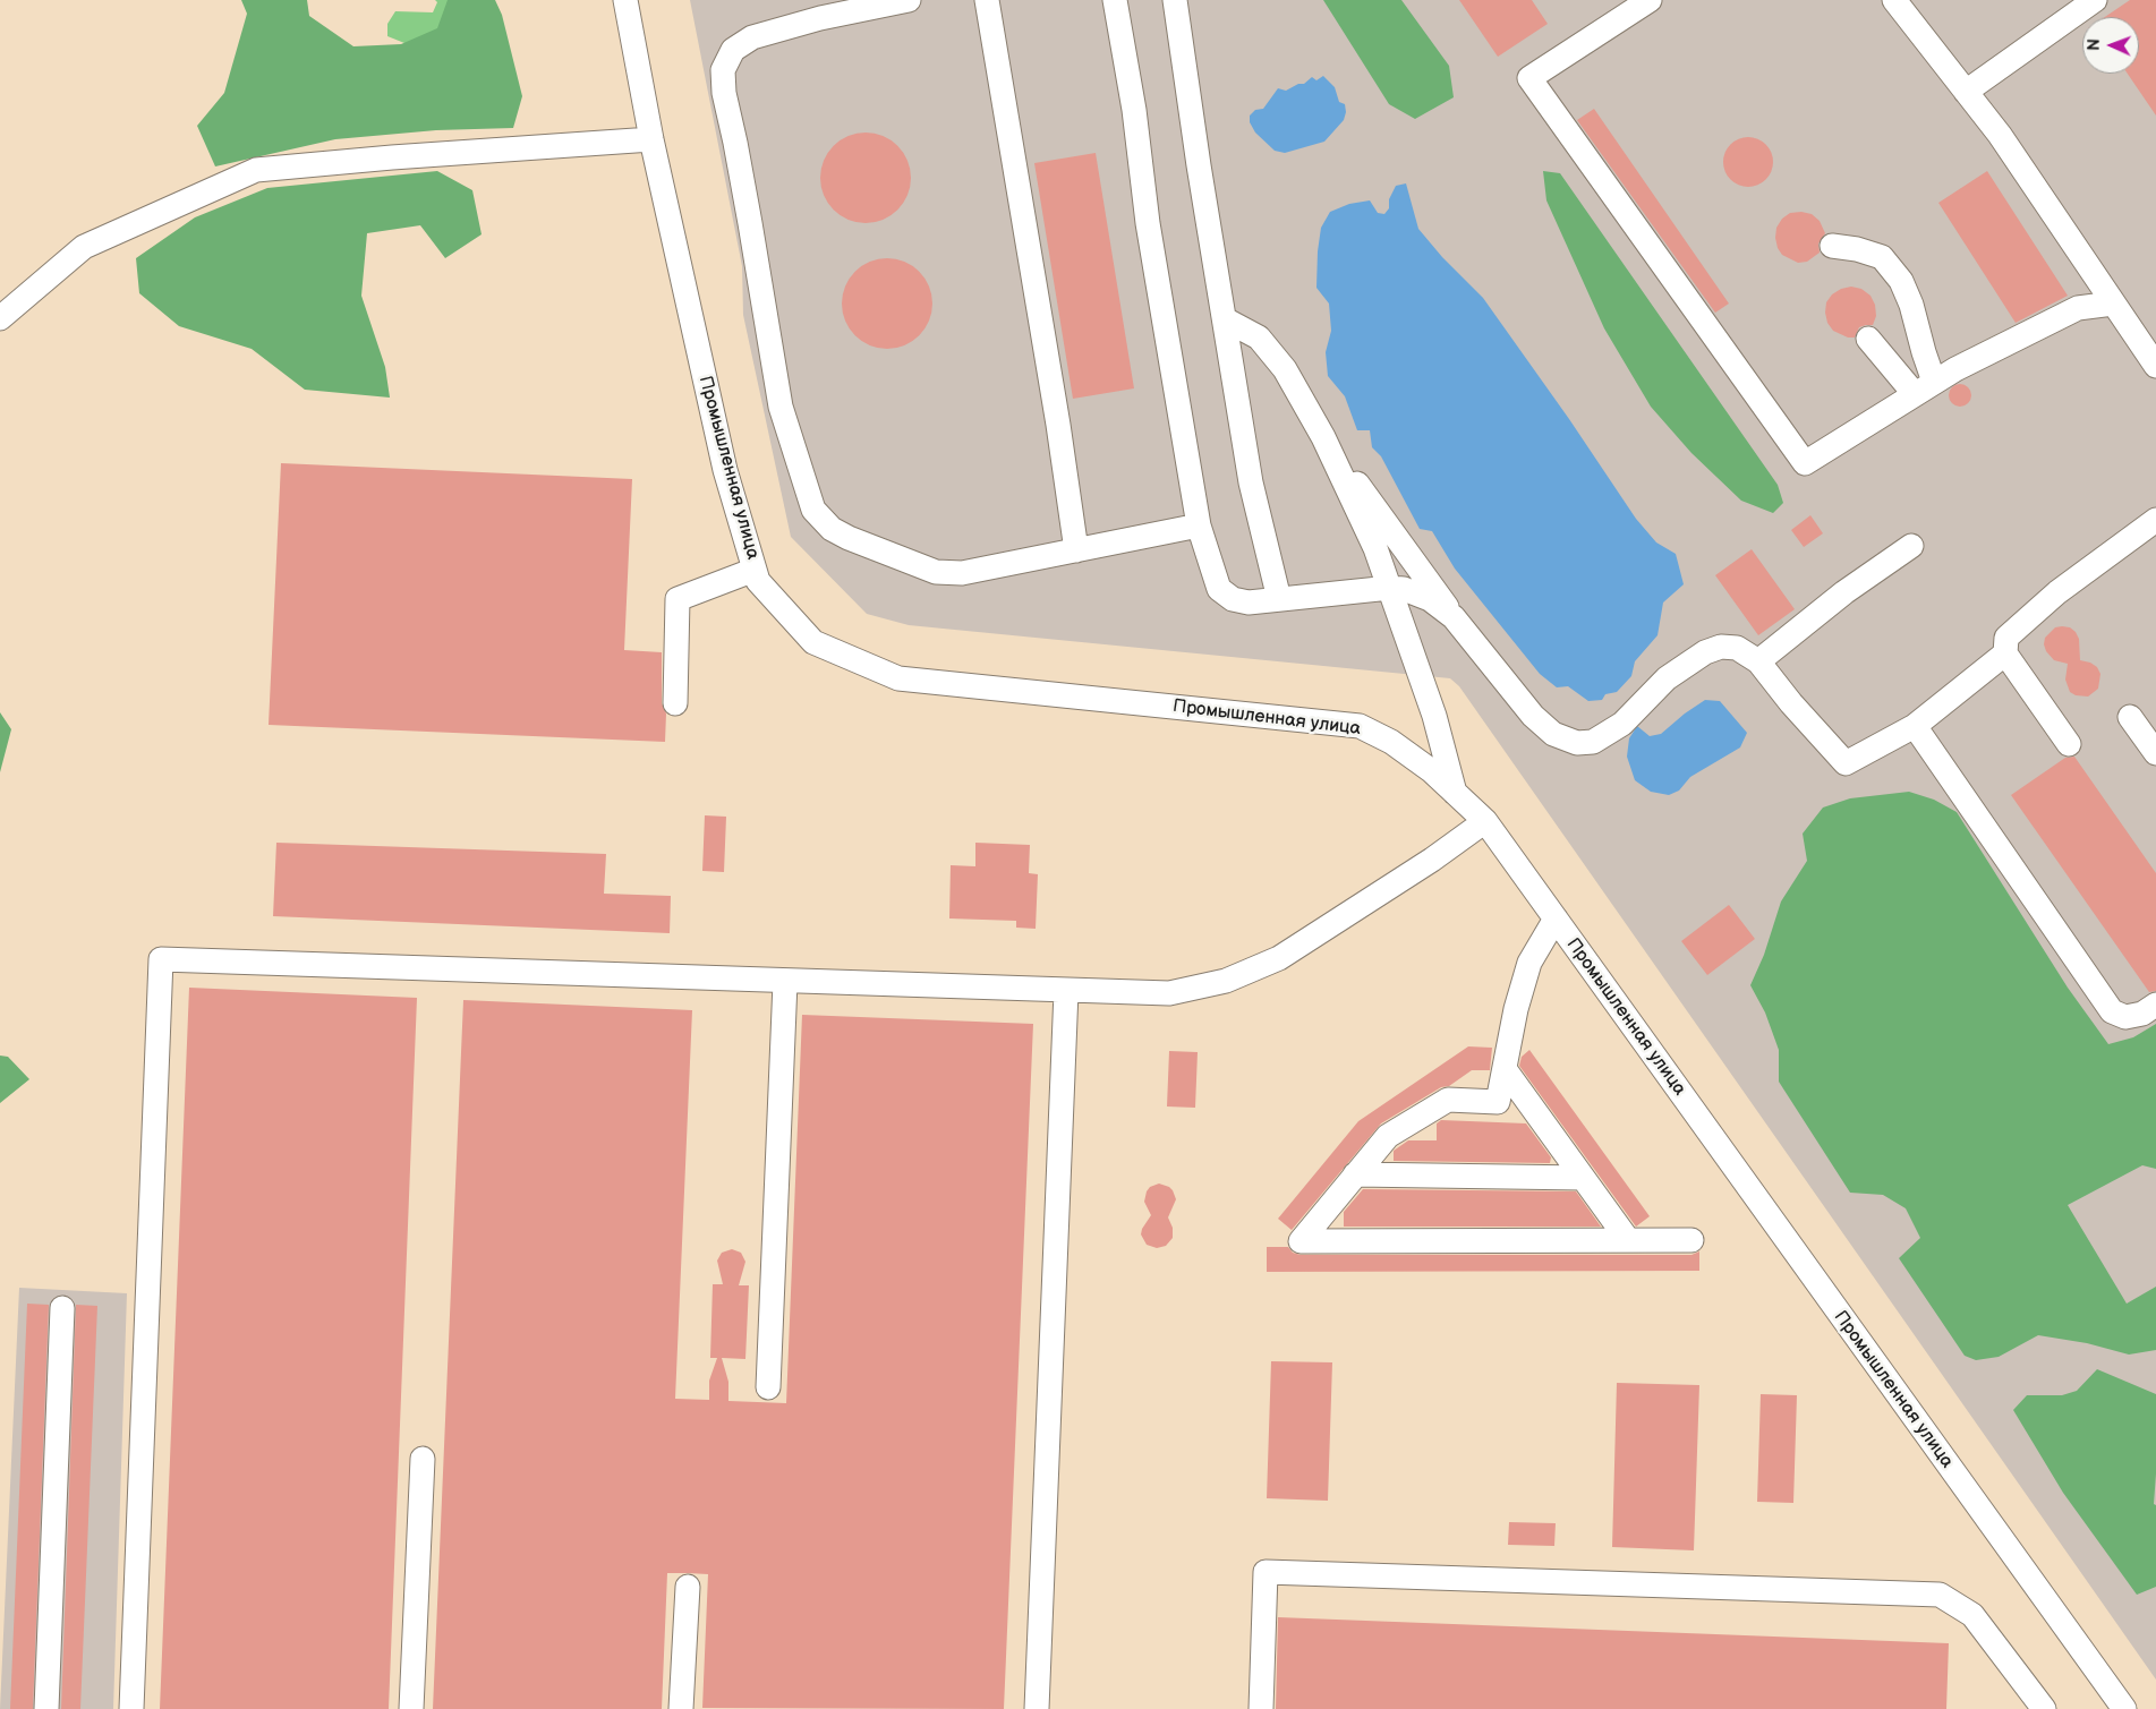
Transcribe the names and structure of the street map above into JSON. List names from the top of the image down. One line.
{"streets":{"street":["Промышленная улица"]},"north":"left"}
